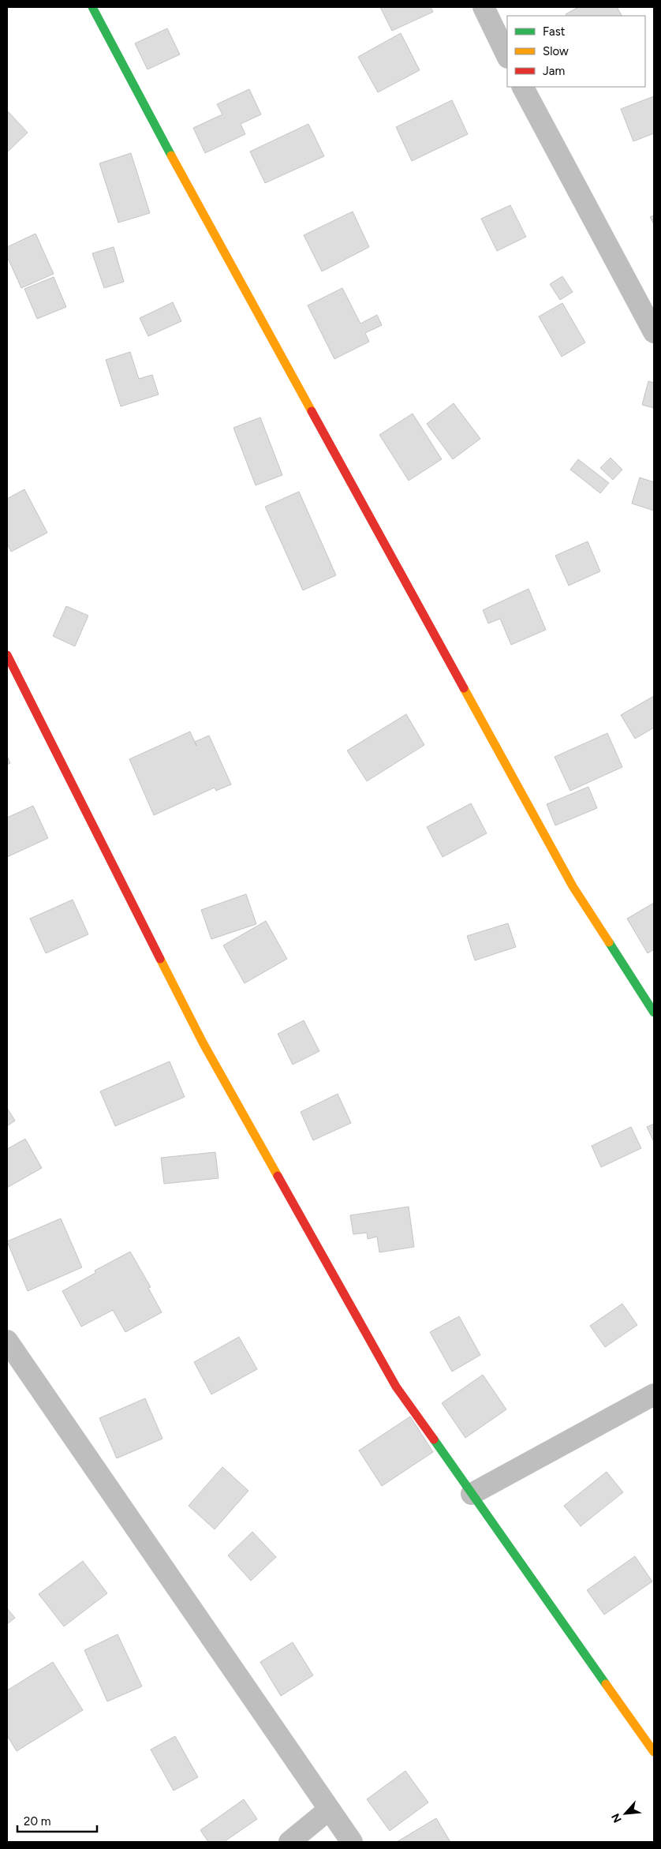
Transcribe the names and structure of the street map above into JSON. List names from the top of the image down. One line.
{"legend":["Fast","Slow","Jam"],"scale_bar":"20 m","north":"bottom left"}
